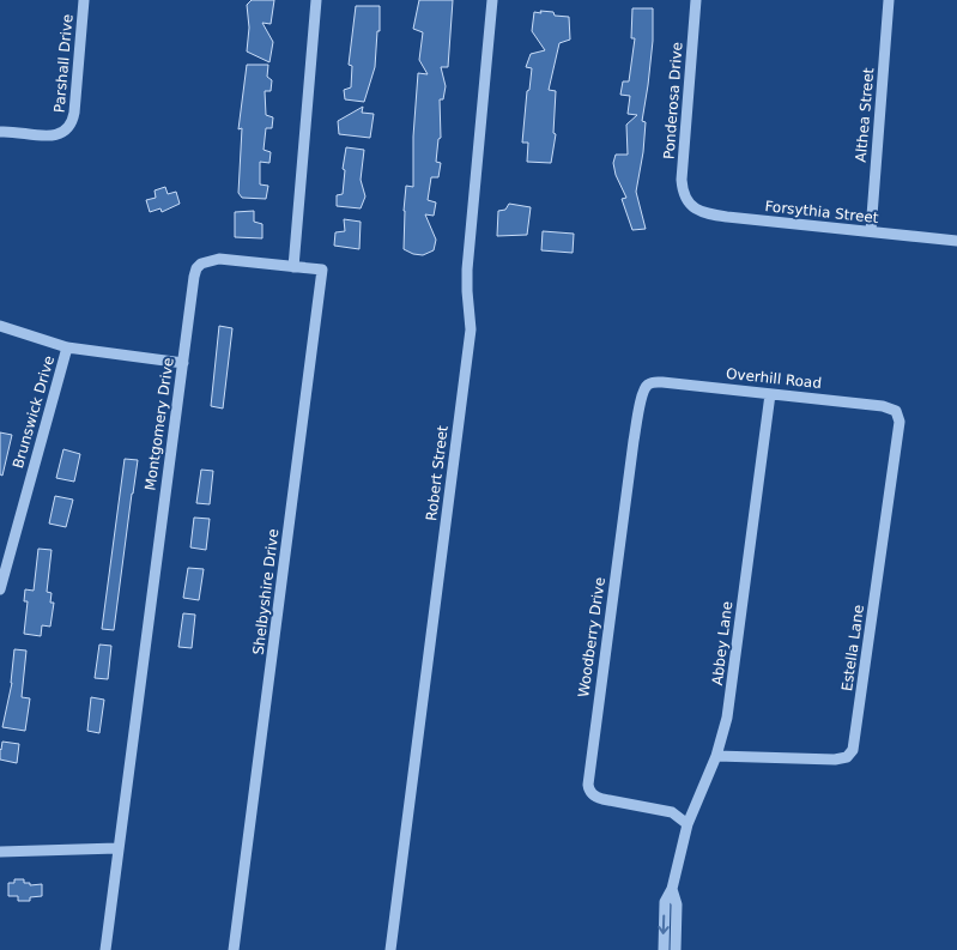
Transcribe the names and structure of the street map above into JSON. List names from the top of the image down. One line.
{"streets":{"street":["Parshall Drive","Ponderosa Drive","Althea Street","Forsythia Street","Overhill Road","Brunswick Drive","Montgomery Drive","Robert Street","Shelbyshire Drive","Woodberry Drive","Abbey Lane","Estella Lane"]},"crossings":[["Ponderosa Drive","Forsythia Street"],["Althea Street","Forsythia Street"],["Overhill Road","Woodberry Drive"],["Overhill Road","Abbey Lane"],["Overhill Road","Estella Lane"],["Montgomery Drive","Shelbyshire Drive"],["Woodberry Drive","Abbey Lane"],["Abbey Lane","Estella Lane"]]}
